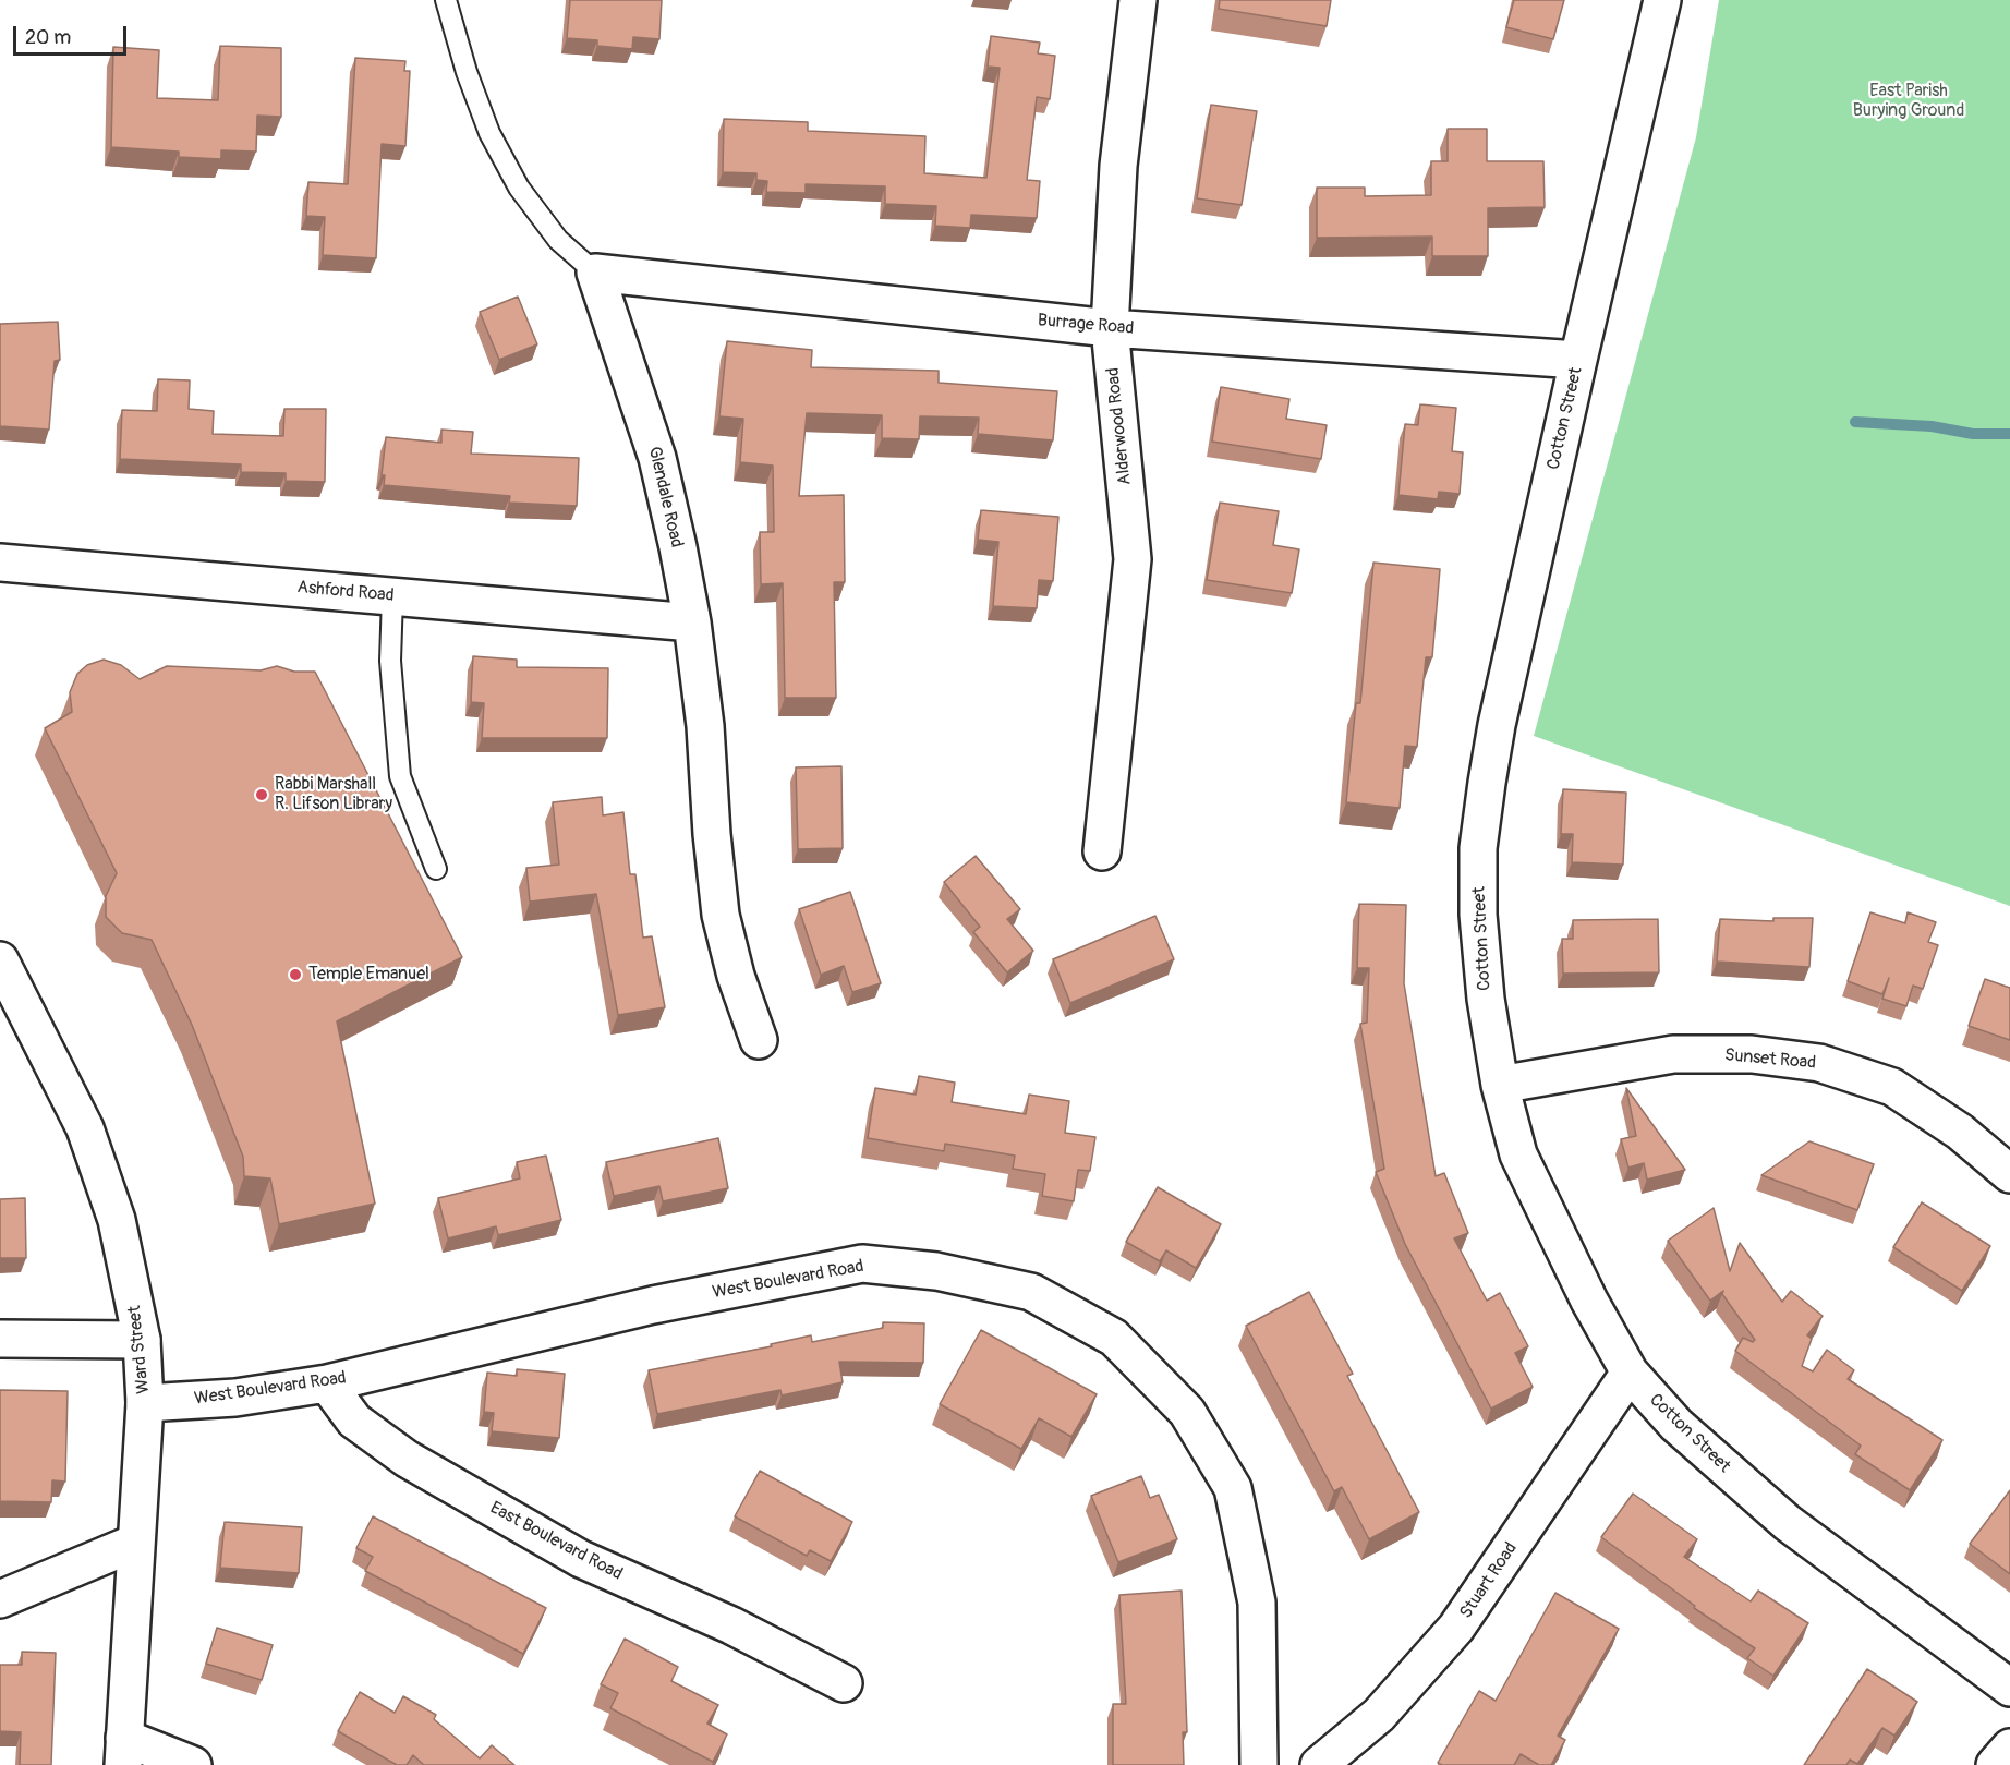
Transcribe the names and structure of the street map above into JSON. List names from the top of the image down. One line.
{"streets":{"street":["Burrage Road","Cotton Street","Alderwood Road","Glendale Road","Ashford Road","Sunset Road","West Boulevard Road","Ward Street","East Boulevard Road","Stuart Road"]},"crossings":[["Burrage Road","Cotton Street"],["Burrage Road","Alderwood Road"],["Burrage Road","Glendale Road"],["Cotton Street","Sunset Road"],["Cotton Street","Stuart Road"],["Glendale Road","Ashford Road"],["West Boulevard Road","Ward Street"],["West Boulevard Road","East Boulevard Road"]],"parks":["East Parish Burying Ground"],"places":["Rabbi Marshall R. Lifson Library","Temple Emanuel"],"scale_bar":"20 m"}
